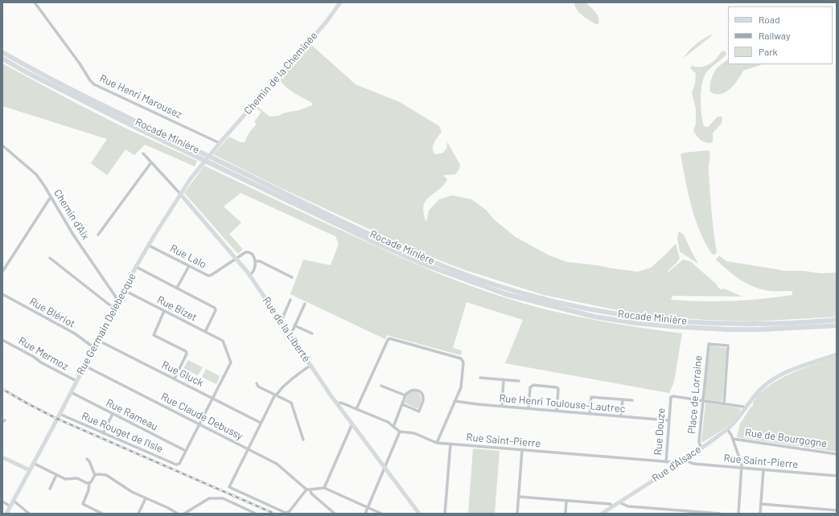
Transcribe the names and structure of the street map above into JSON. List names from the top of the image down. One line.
{"streets":{"highway":["Rocade Minière"],"street":["Chemin de la Cheminée","Rue Henri Marousez","Chemin d'Aix","Rue Lalo","Rue Bizet","Rue Blériot","Rue Germain Delebecque","Rue de la Liberté","Rue Mermoz","Rue Gluck","Place de Lorraine","Rue Henri Toulouse-Lautrec","Rue Rameau","Rue Claude Debussy","Rue Douze","Rue Rouget de l'Isle","Rue de Bourgogne","Rue Saint-Pierre","Rue d'Alsace"]},"crossings":[["Chemin de la Cheminée","Rue Henri Marousez"],["Chemin de la Cheminée","Rue Germain Delebecque"],["Rue Henri Marousez","Rue Germain Delebecque"],["Chemin d'Aix","Rue Germain Delebecque"],["Rue Lalo","Rue Germain Delebecque"],["Rue Lalo","Rue de la Liberté"],["Rue Bizet","Rue Germain Delebecque"],["Rue Bizet","Rue Gluck"],["Rue Blériot","Rue Germain Delebecque"],["Rue Germain Delebecque","Rue de la Liberté"],["Rue Germain Delebecque","Rue Mermoz"],["Rue Germain Delebecque","Rue Gluck"],["Rue Germain Delebecque","Rue Rameau"],["Rue Germain Delebecque","Rue Claude Debussy"],["Rue Germain Delebecque","Rue Rouget de l'Isle"],["Rue de la Liberté","Rue Saint-Pierre"],["Place de Lorraine","Rue Douze"],["Place de Lorraine","Rue d'Alsace"],["Rue Henri Toulouse-Lautrec","Rue Douze"],["Rue Rameau","Rue Rouget de l'Isle"],["Rue Douze","Rue Saint-Pierre"],["Rue Saint-Pierre","Rue d'Alsace"]],"legend":["Road","Railway","Park"]}
